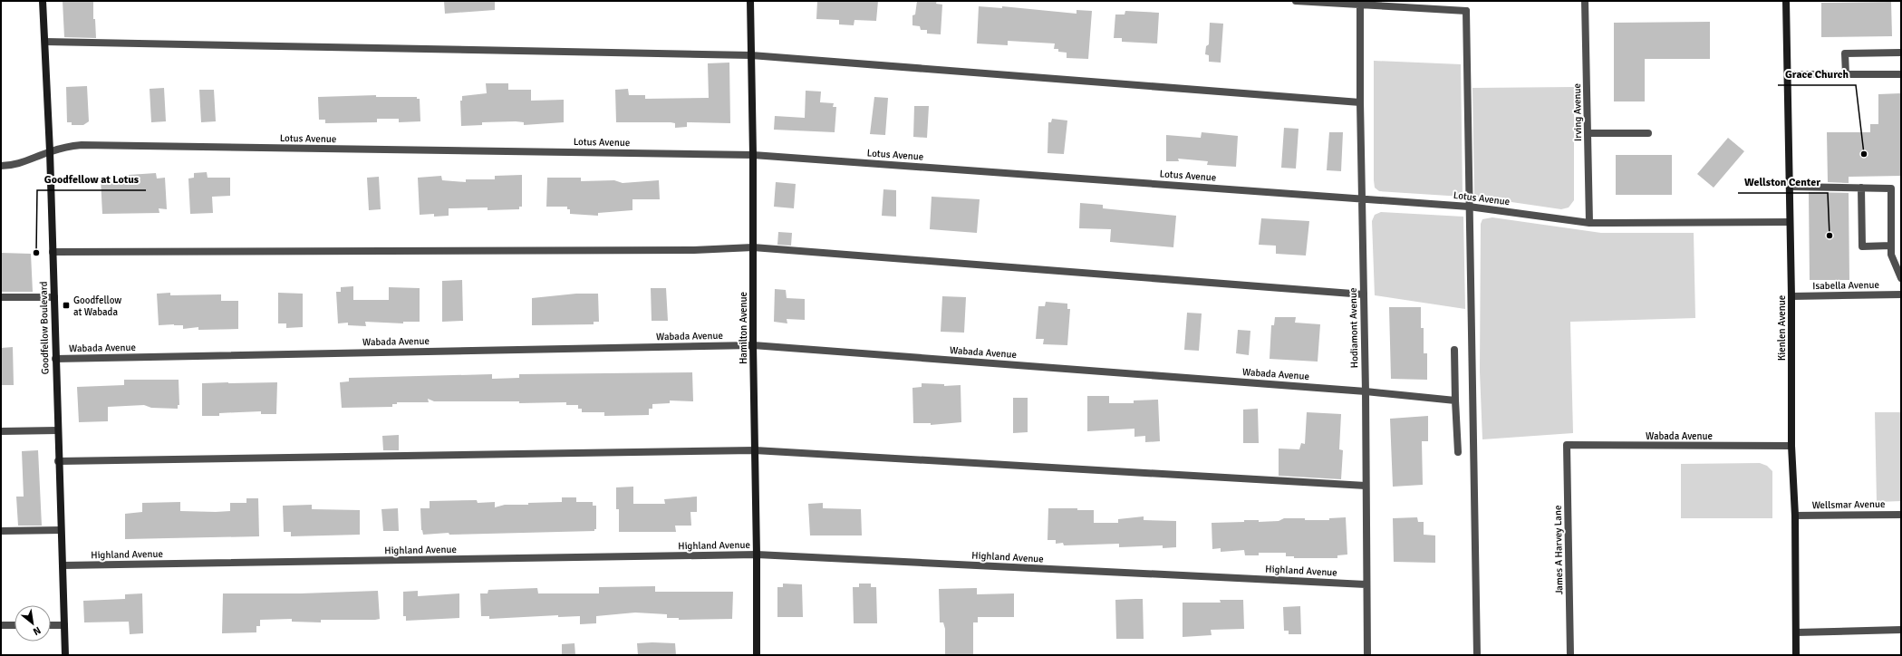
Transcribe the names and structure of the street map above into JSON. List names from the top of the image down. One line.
{"streets":{"main road":["Goodfellow Boulevard","Hamilton Avenue","Kienlen Avenue"],"street":["Irving Avenue","Lotus Avenue","Isabella Avenue","Hodiamont Avenue","Wabada Avenue","Wellsmar Avenue","Highland Avenue","James A Harvey Lane"]},"crossings":[["Irving Avenue","Lotus Avenue"],["Lotus Avenue","Goodfellow Boulevard"],["Lotus Avenue","Hamilton Avenue"],["Lotus Avenue","Hodiamont Avenue"],["Lotus Avenue","Kienlen Avenue"],["Isabella Avenue","Kienlen Avenue"],["Goodfellow Boulevard","Wabada Avenue"],["Goodfellow Boulevard","Highland Avenue"],["Hamilton Avenue","Wabada Avenue"],["Hamilton Avenue","Highland Avenue"],["Hodiamont Avenue","Wabada Avenue"],["Hodiamont Avenue","Highland Avenue"],["Kienlen Avenue","Wabada Avenue"],["Kienlen Avenue","Wellsmar Avenue"],["Wabada Avenue","James A Harvey Lane"]],"places":{"other":["Grace Church","Wellston Center","Goodfellow at Lotus"],"transit":["Goodfellow at Wabada"]},"north":"bottom right"}
